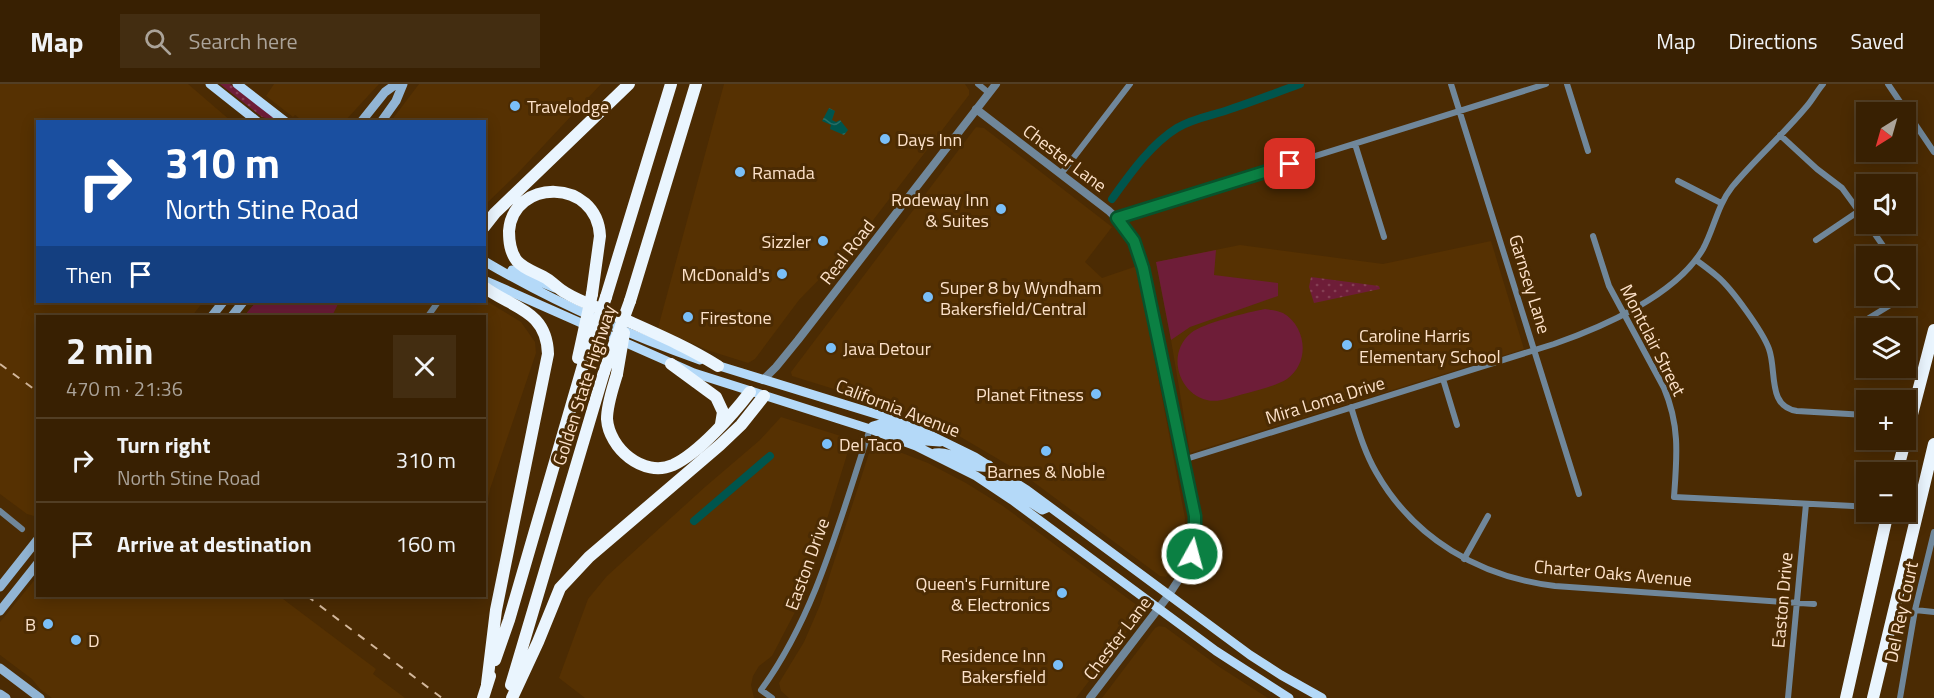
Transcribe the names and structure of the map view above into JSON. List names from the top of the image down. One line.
{"streets":{"highway":["Golden State Highway"],"main road":["California Avenue"],"street":["Chester Lane","Real Road","Garnsey Lane","Montclair Street","Mira Loma Drive","Easton Drive","Charter Oaks Avenue","Del Rey Court"]},"crossings":[["Chester Lane","Real Road"],["Chester Lane","Mira Loma Drive"],["Chester Lane","California Avenue"],["Real Road","California Avenue"],["Garnsey Lane","Mira Loma Drive"],["Montclair Street","Mira Loma Drive"],["Montclair Street","Easton Drive"],["Mira Loma Drive","Charter Oaks Avenue"],["California Avenue","Easton Drive"],["Easton Drive","Charter Oaks Avenue"]],"places":["Travelodge","Days Inn","Ramada","Rodeway Inn & Suites","Sizzler","McDonald's","Super 8 by Wyndham Bakersfield/Central","Firestone","Caroline Harris Elementary School","Java Detour","Planet Fitness","Del Taco","Barnes & Noble","Queen's Furniture & Electronics","B","D","Residence Inn Bakersfield"],"north":"bottom left","page":{"header":"Map","search":"Search here","nav":["Map","Directions","Saved"],"map_buttons":["+","−"],"turn":["310 m","North Stine Road"],"then":"Then","heading":["2 min","470 m · 21:36"],"list":[{"name":"Turn right","note":"North Stine Road","value":"310 m"},{"name":"Arrive at destination","value":"160 m"}]}}
